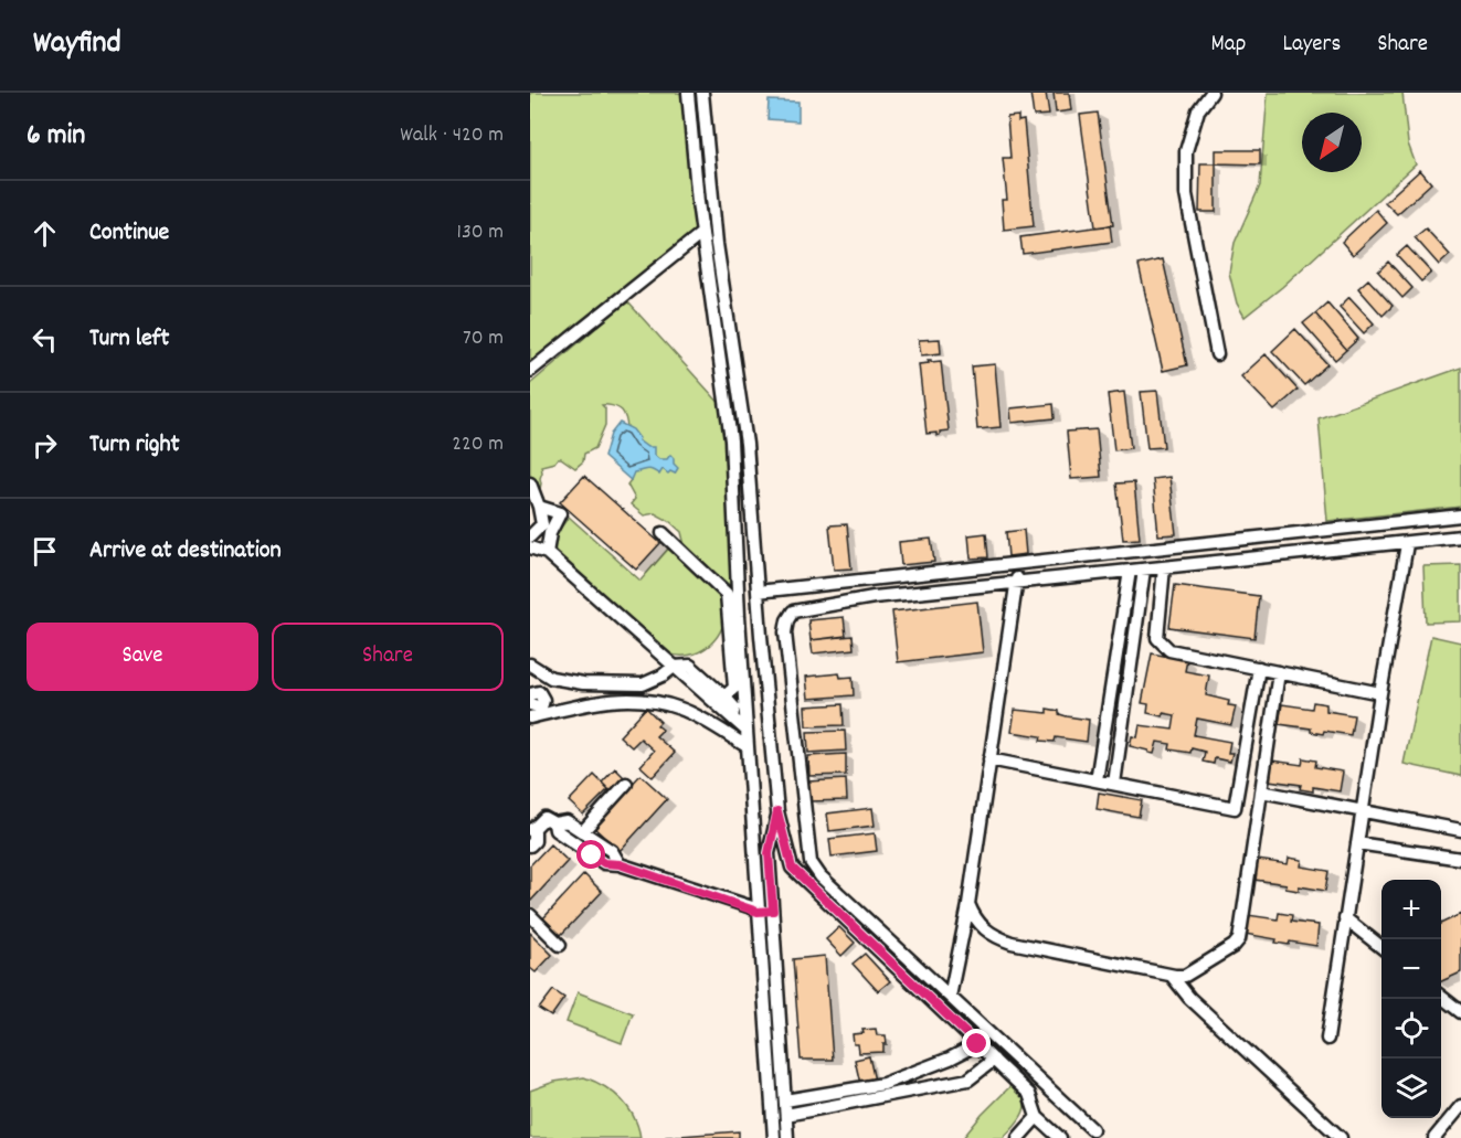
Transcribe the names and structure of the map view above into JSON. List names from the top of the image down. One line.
{"north":"bottom left","page":{"header":"Wayfind","nav":["Map","Layers","Share"],"heading":["6 min","Walk · 420 m"],"list":[["Continue","130 m"],["Turn left","70 m"],["Turn right","220 m"],"Arrive at destination"],"buttons":["Save","Share"],"map_buttons":["+","−"]}}
